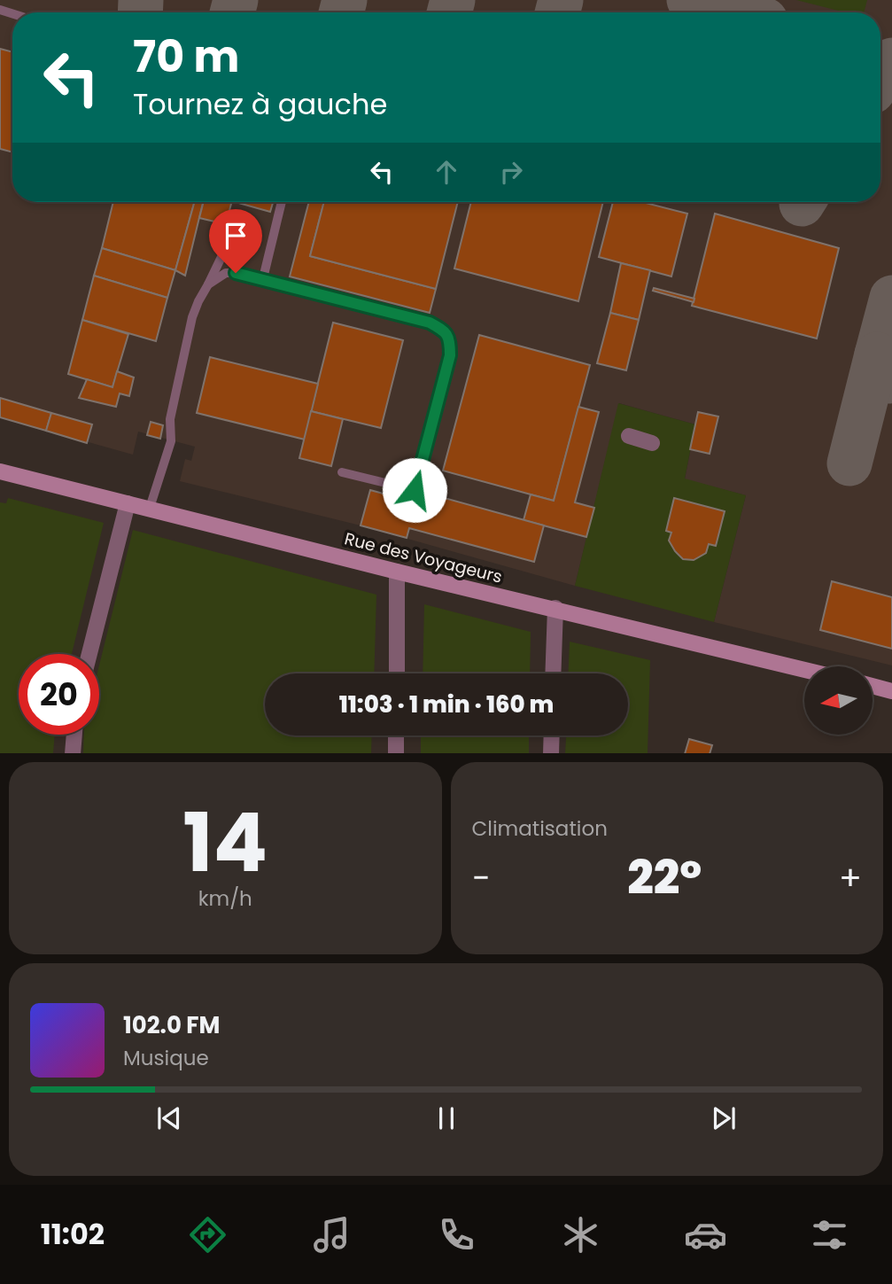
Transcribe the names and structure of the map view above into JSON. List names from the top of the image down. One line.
{"streets":{"street":["Rue des Voyageurs"]},"north":"left","page":{"turn":["70 m","Tournez à gauche"],"limit":"20","trip":"11:03 · 1 min · 160 m","tile":[["14","km/h"],"Climatisation"],"heat":["−","22°","+"],"song":["102.0 FM","Musique"],"tabs":"11:02"}}
